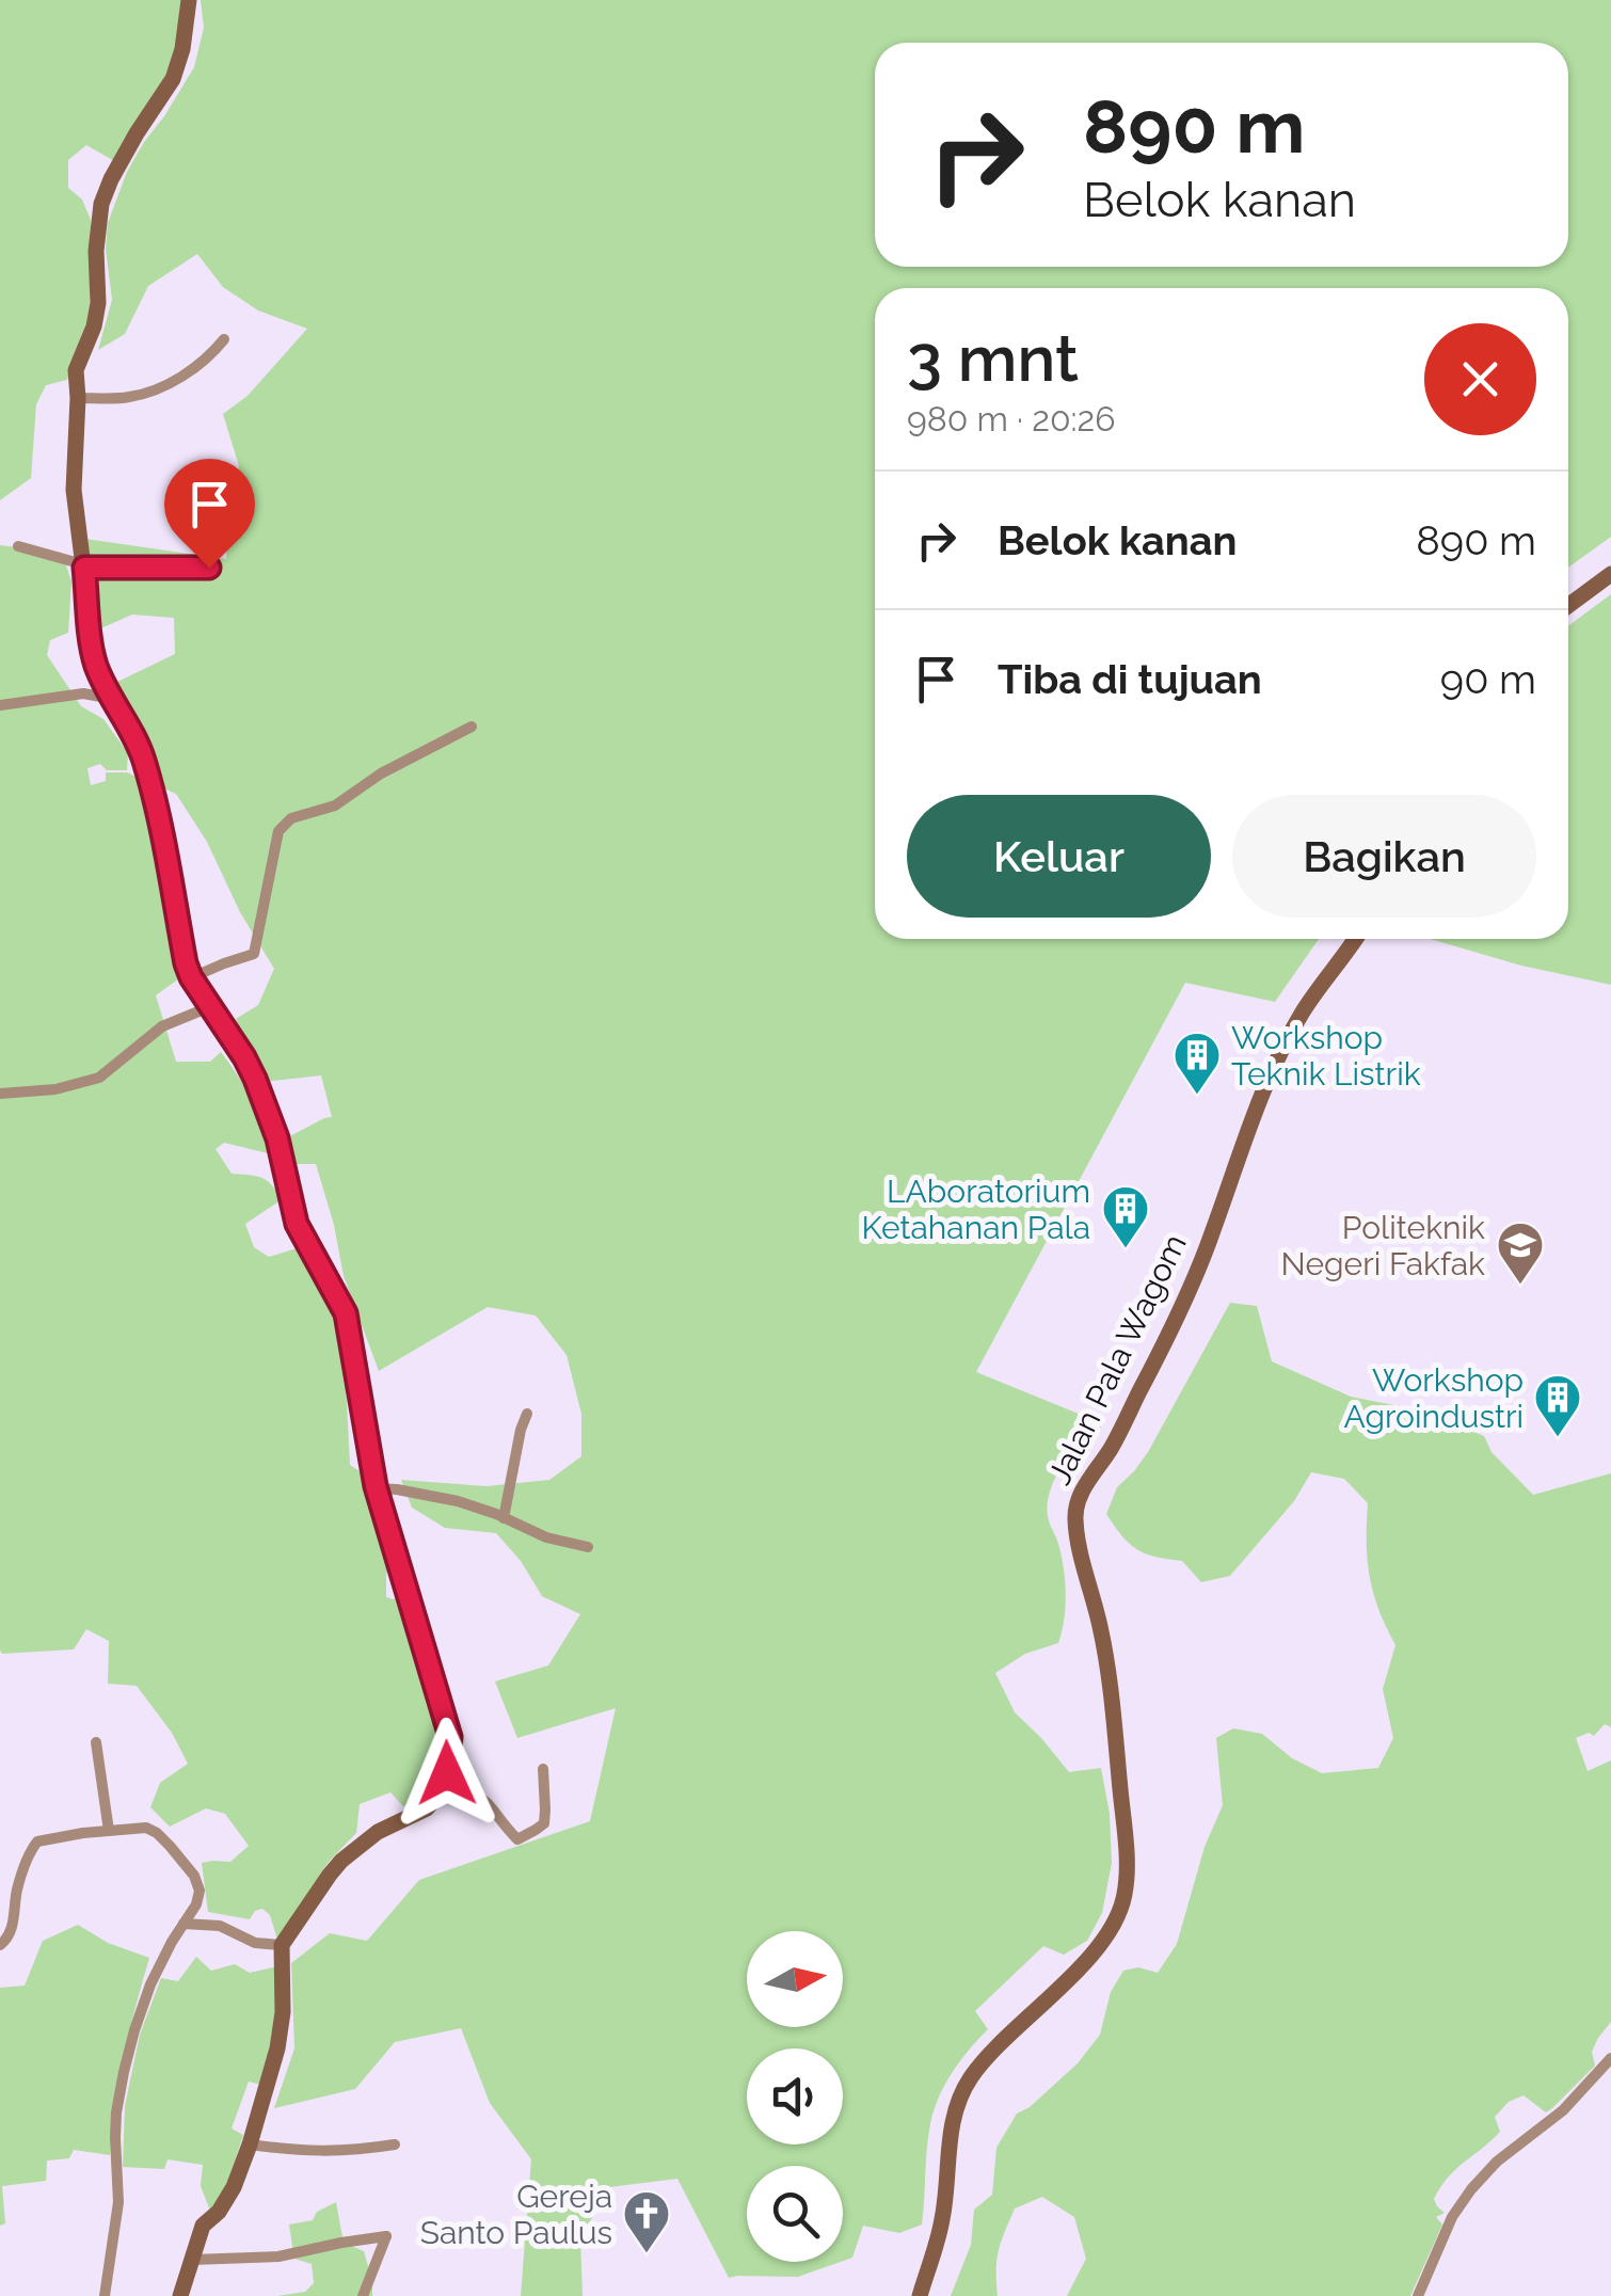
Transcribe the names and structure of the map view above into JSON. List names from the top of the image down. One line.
{"streets":{"main road":["Jalan Pala Wagom"]},"places":{"building":["Workshop Teknik Listrik","LAboratorium Ketahanan Pala","Workshop Agroindustri"],"school or university":["Politeknik Negeri Fakfak"],"church":["Gereja Santo Paulus"]},"north":"right","page":{"turn":["890 m","Belok kanan"],"heading":["3 mnt","980 m · 20:26"],"list":[{"name":"Belok kanan","value":"890 m"},{"name":"Tiba di tujuan","value":"90 m"}],"buttons":["Keluar","Bagikan"]}}
